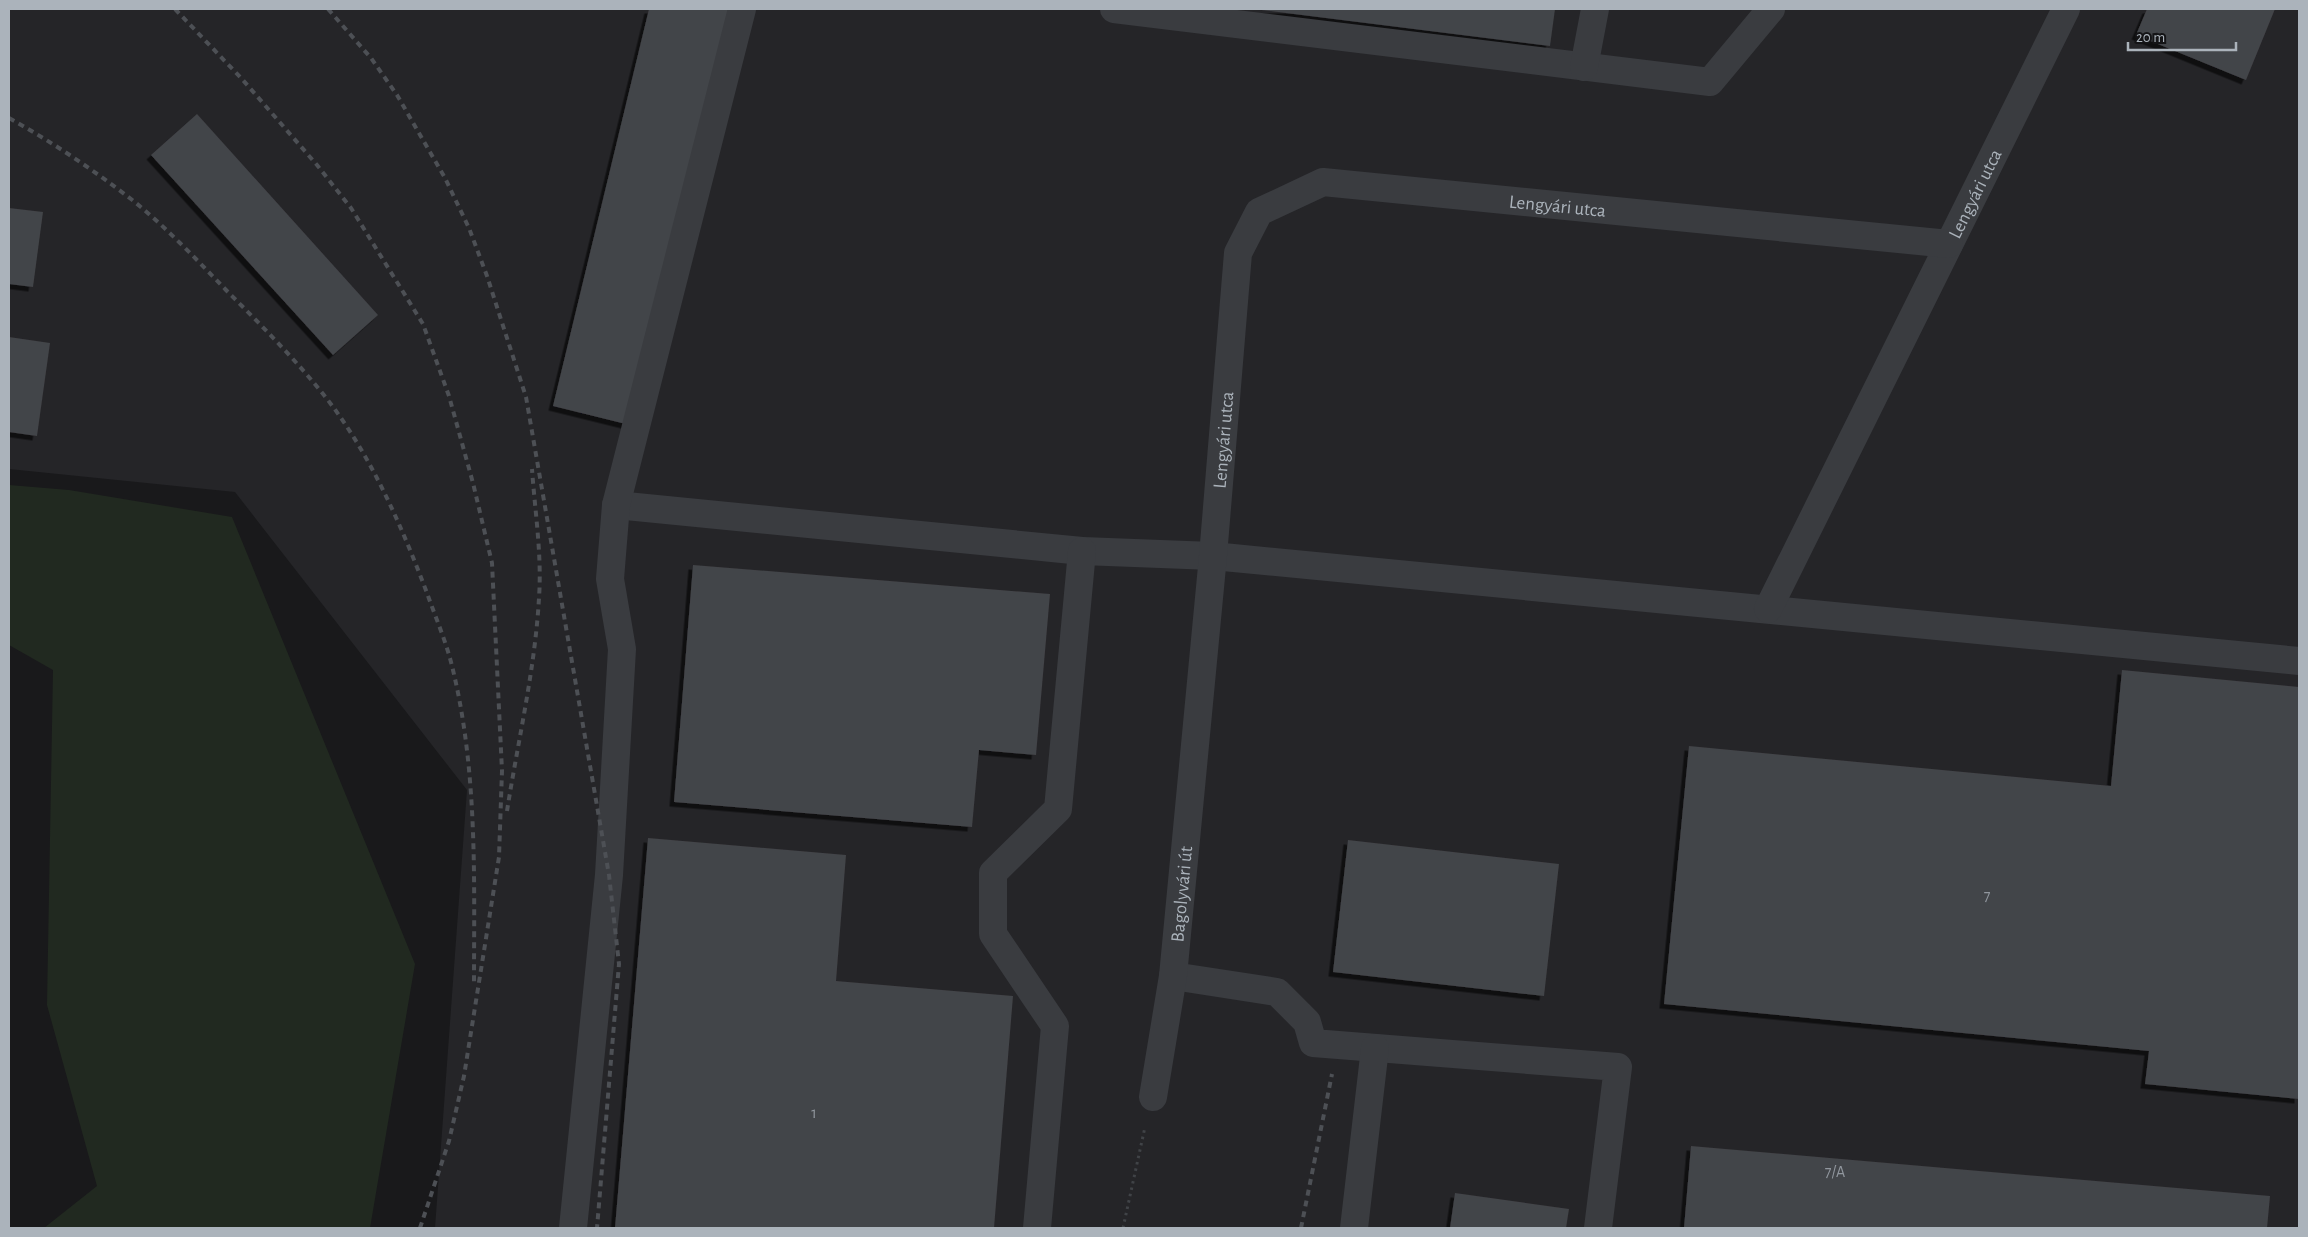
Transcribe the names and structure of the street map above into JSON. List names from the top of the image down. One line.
{"streets":{"street":["Lengyári utca","Bagolyvári út"]},"crossings":[["Lengyári utca","Bagolyvári út"]],"house_numbers":["7","1","7/A"],"scale_bar":"20 m"}
